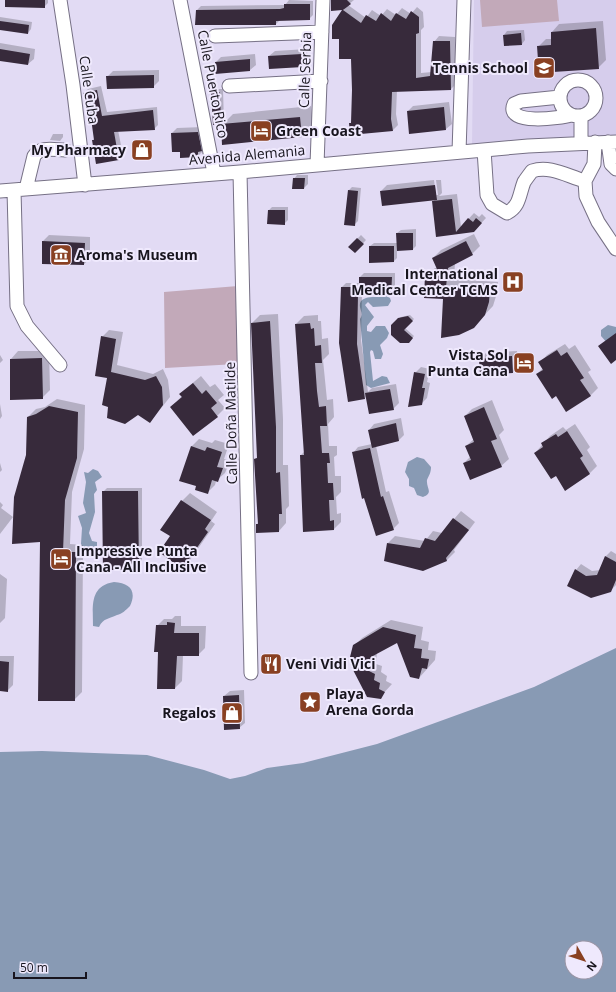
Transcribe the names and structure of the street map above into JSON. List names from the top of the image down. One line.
{"streets":{"street":["Calle Serbia","Calle Puerto Rico","Calle Cuba","Avenida Alemania","Calle Doña Matilde"]},"crossings":[["Calle Serbia","Avenida Alemania"],["Calle Puerto Rico","Avenida Alemania"],["Calle Cuba","Avenida Alemania"],["Avenida Alemania","Calle Doña Matilde"]],"places":{"school or university":["Tennis School"],"hotel":["Green Coast","Vista Sol Punta Cana","Impressive Punta Cana - All Inclusive"],"shop":["My Pharmacy","Regalos"],"museum":["Aroma's Museum"],"hospital":["International Medical Center TCMS"],"restaurant":["Veni Vidi Vici"],"place":["Playa Arena Gorda"]},"scale_bar":"50 m","north":"bottom right"}
